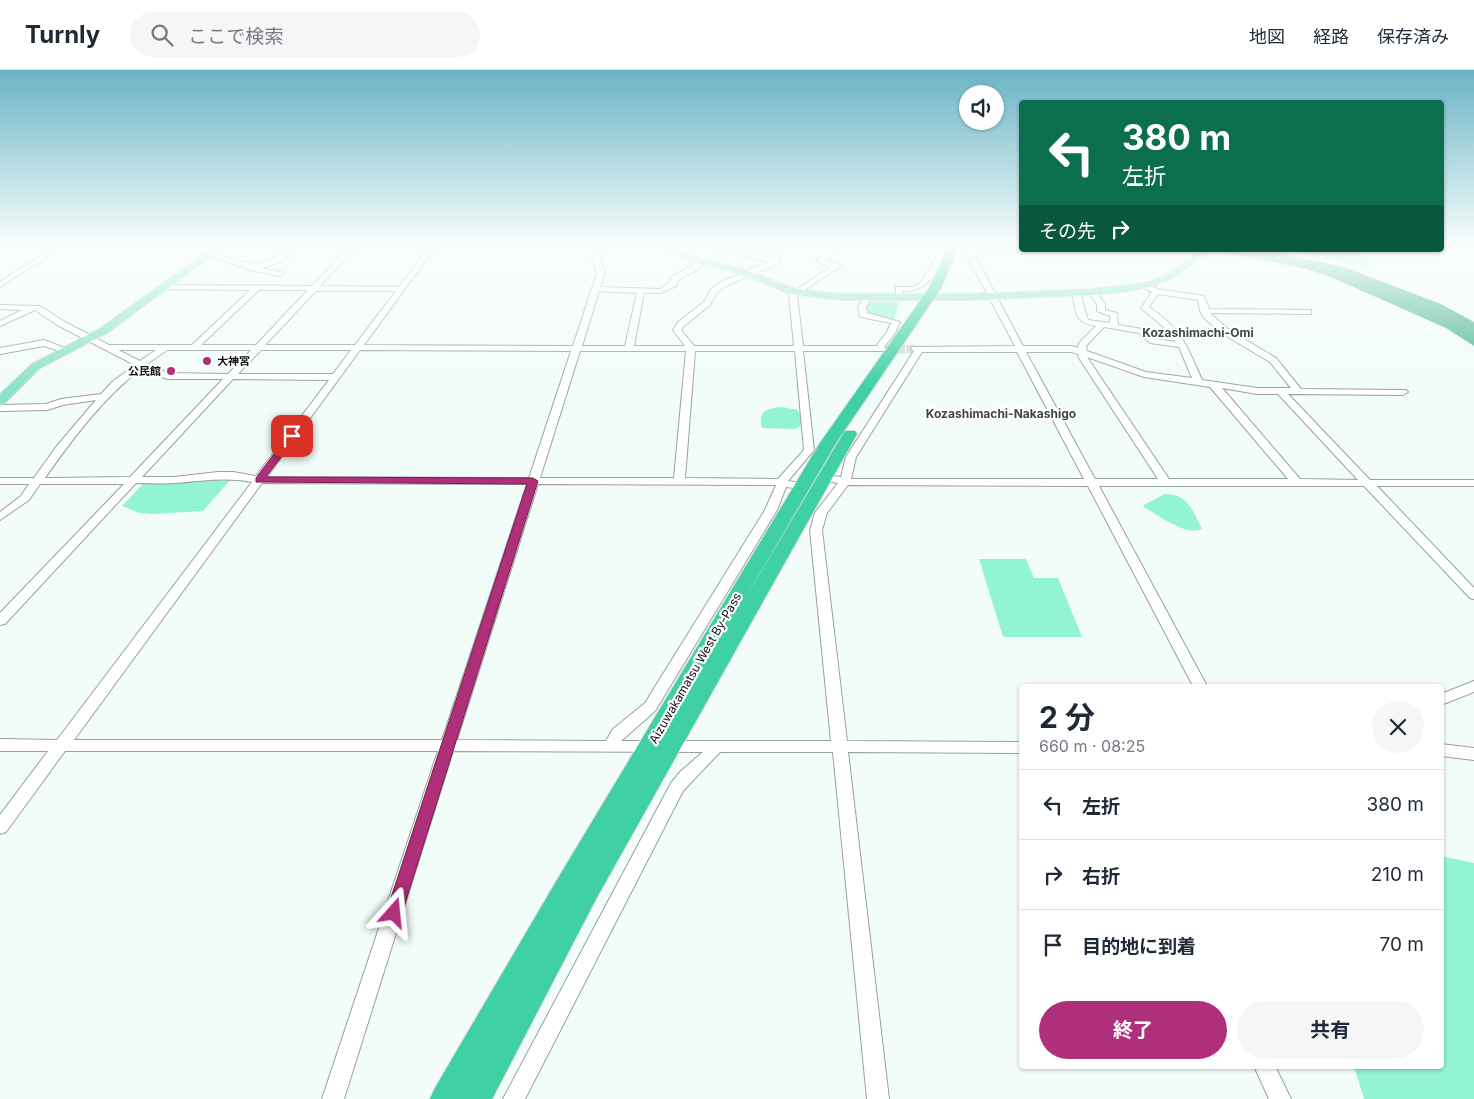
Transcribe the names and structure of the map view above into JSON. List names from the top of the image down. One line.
{"streets":{"highway":["Aizuwakamatsu West By-Pass"]},"districts":["Kozashimachi-Omi","Kozashimachi-Nakashigo"],"places":["大神宮","公民館"],"page":{"header":"Turnly","search":"ここで検索","nav":["地図","経路","保存済み"],"turn":["380 m","左折"],"then":"その先","heading":["2 分","660 m · 08:25"],"list":[{"name":"左折","value":"380 m"},{"name":"右折","value":"210 m"},{"name":"目的地に到着","value":"70 m"}],"buttons":["終了","共有"]}}
